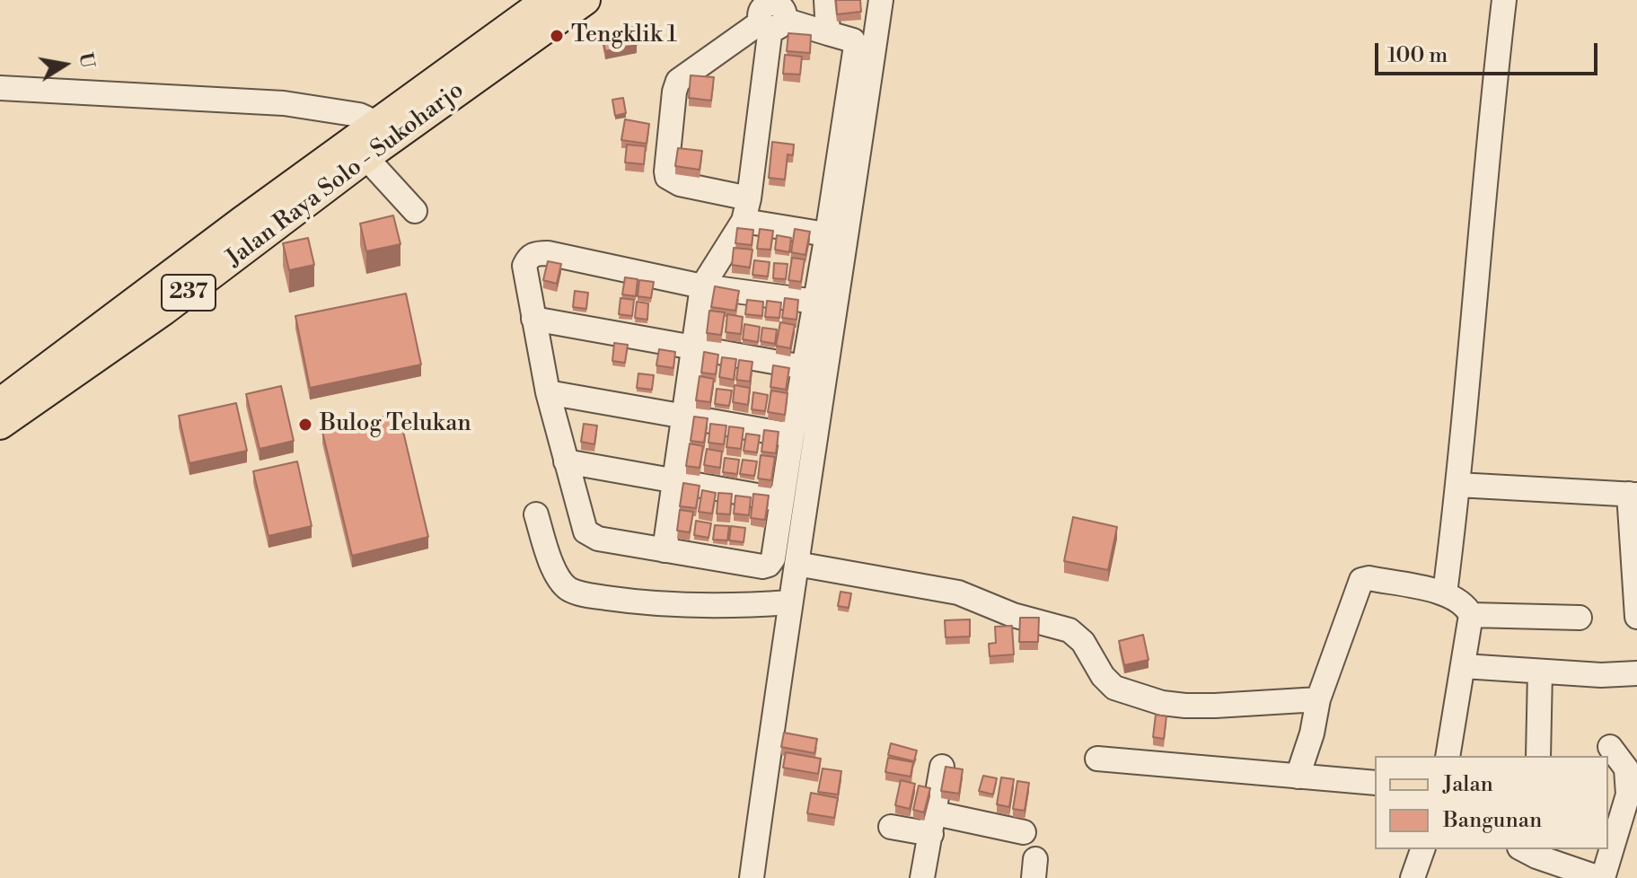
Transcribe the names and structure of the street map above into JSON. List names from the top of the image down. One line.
{"streets":{"main road":["Jalan Raya Solo - Sukoharjo","237"]},"places":["Tengklik 1","Bulog Telukan"],"legend":["Jalan","Bangunan"],"scale_bar":"100 m","north":"right"}
